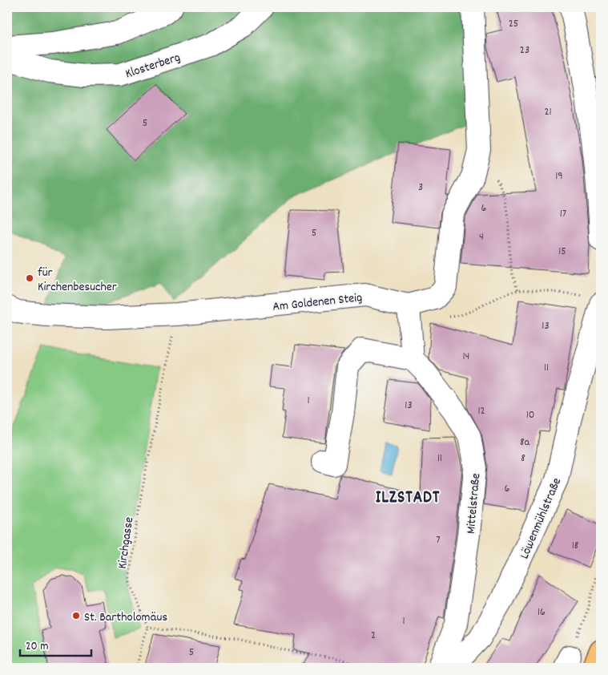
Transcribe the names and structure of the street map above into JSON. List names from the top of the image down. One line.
{"streets":{"street":["Klosterberg","Am Goldenen Steig","Mittelstraße","Löwenmühlstraße"],"path":["Kirchgasse"]},"crossings":[["Am Goldenen Steig","Kirchgasse"]],"districts":["ILZSTADT"],"places":["für Kirchenbesucher","St. Bartholomäus"],"house_numbers":["25","23","21","5","19","3","6","17","5","4","15","13","14","11","1","13","12","10","8a","11","8","6","7","18","16","1","2","5"],"scale_bar":"20 m"}
